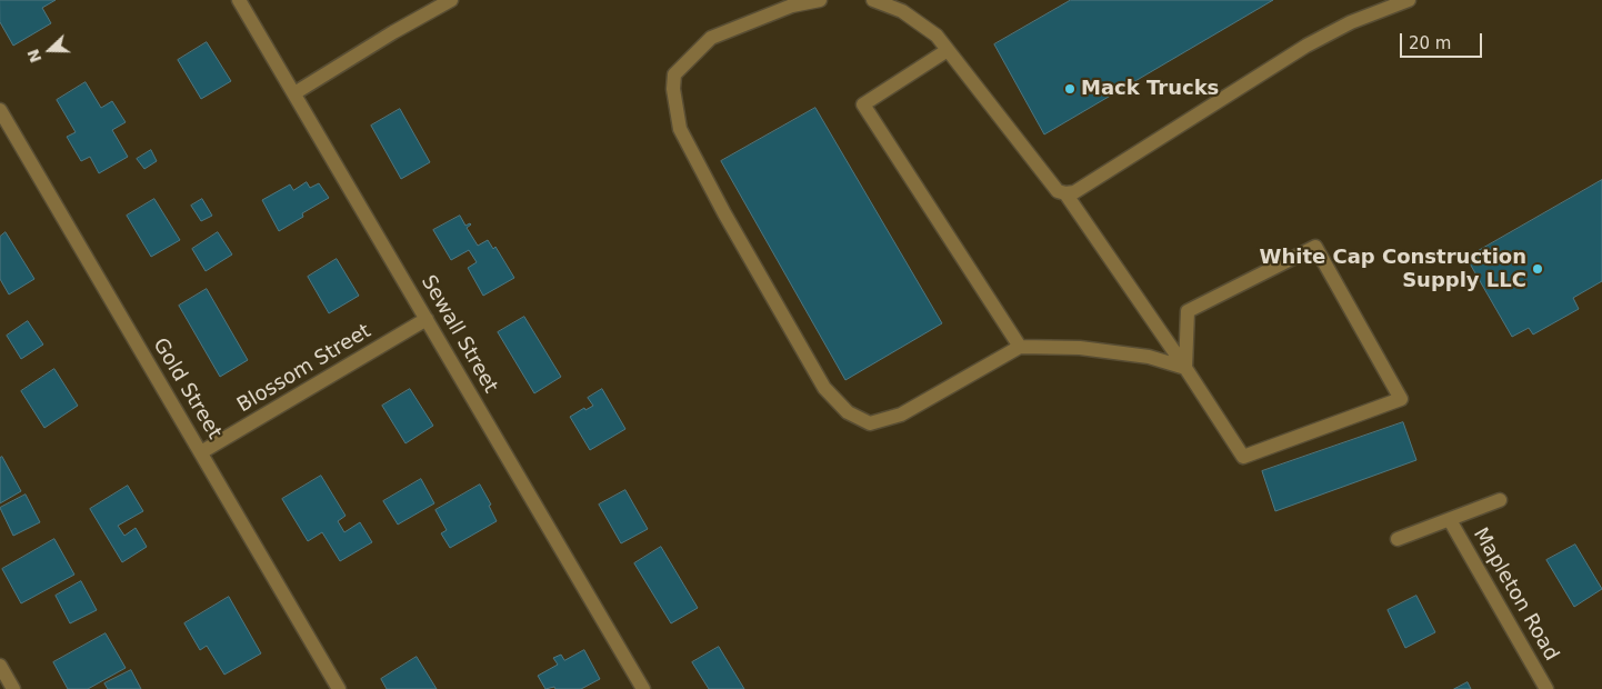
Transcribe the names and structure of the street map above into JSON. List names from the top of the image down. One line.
{"streets":{"street":["Sewall Street","Blossom Street","Gold Street","Mapleton Road"]},"crossings":[["Sewall Street","Blossom Street"],["Blossom Street","Gold Street"]],"places":["Mack Trucks","White Cap Construction Supply LLC"],"scale_bar":"20 m","north":"left"}
